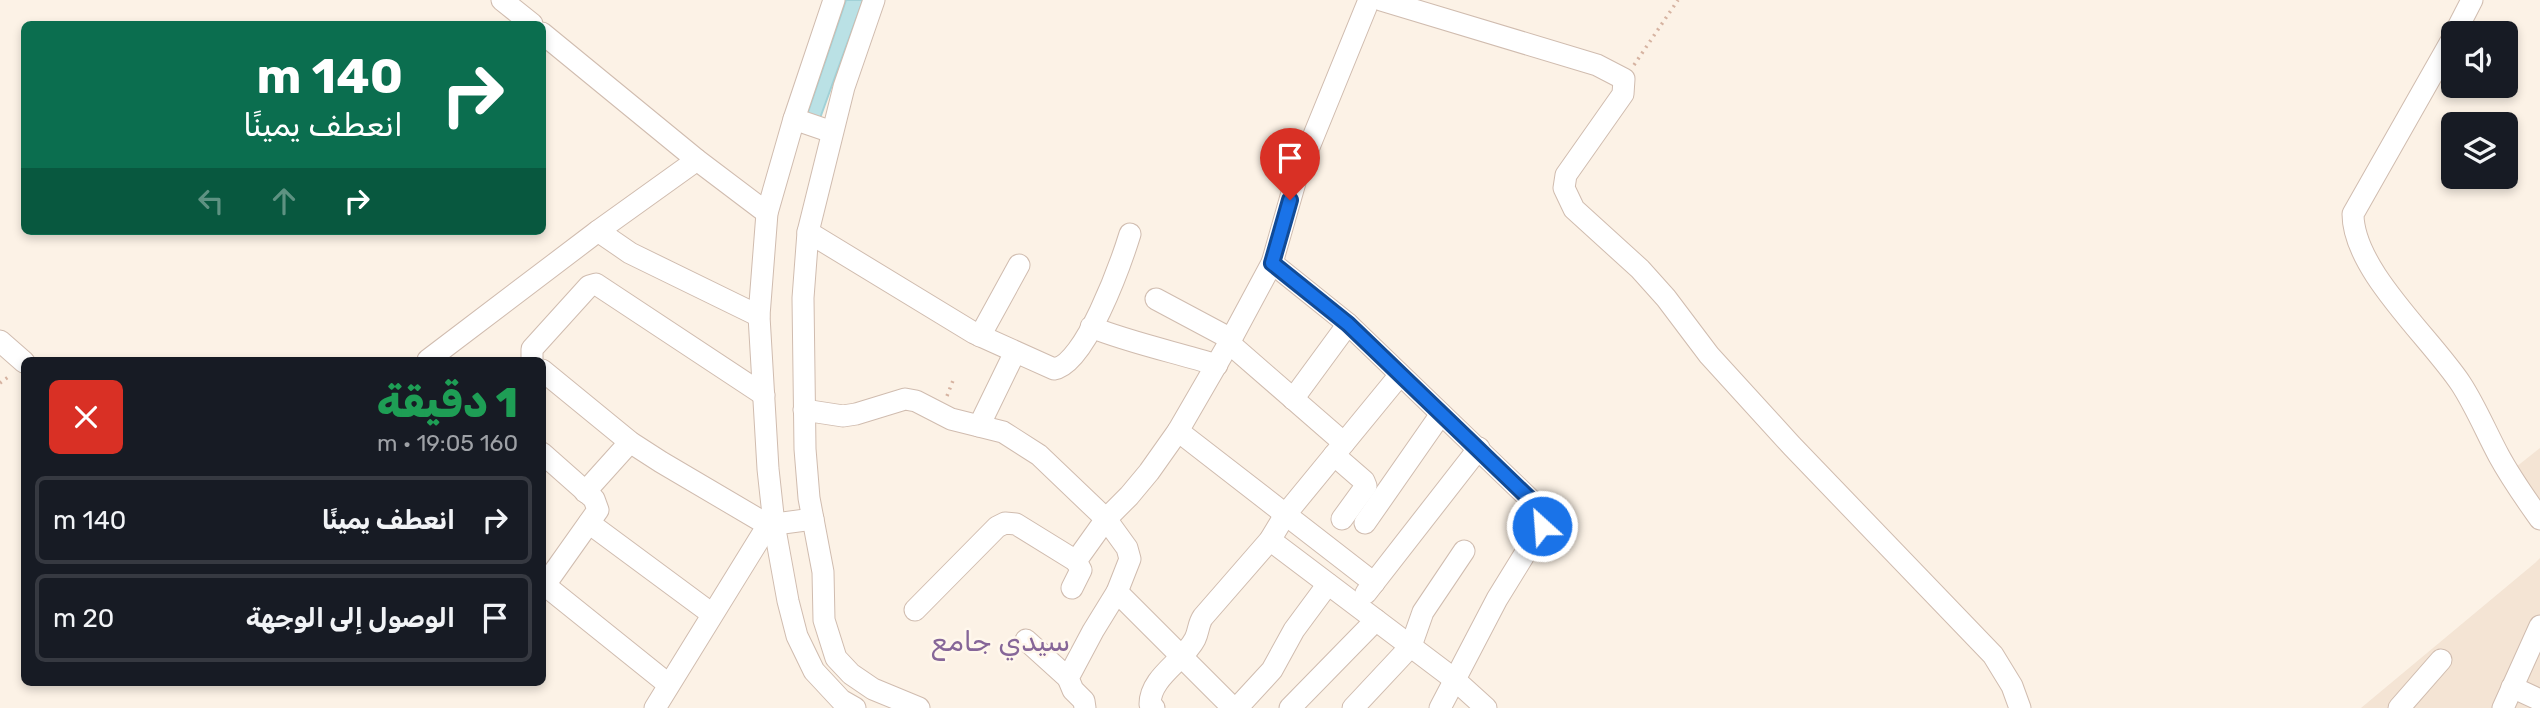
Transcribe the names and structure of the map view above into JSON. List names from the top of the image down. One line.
{"districts":["سيدي جامع"],"page":{"turn":["140 m","انعطف يمينًا"],"heading":["1 دقيقة","160 m · 19:05"],"list":[{"name":"انعطف يمينًا","value":"140 m"},{"name":"الوصول إلى الوجهة","value":"20 m"}]}}
